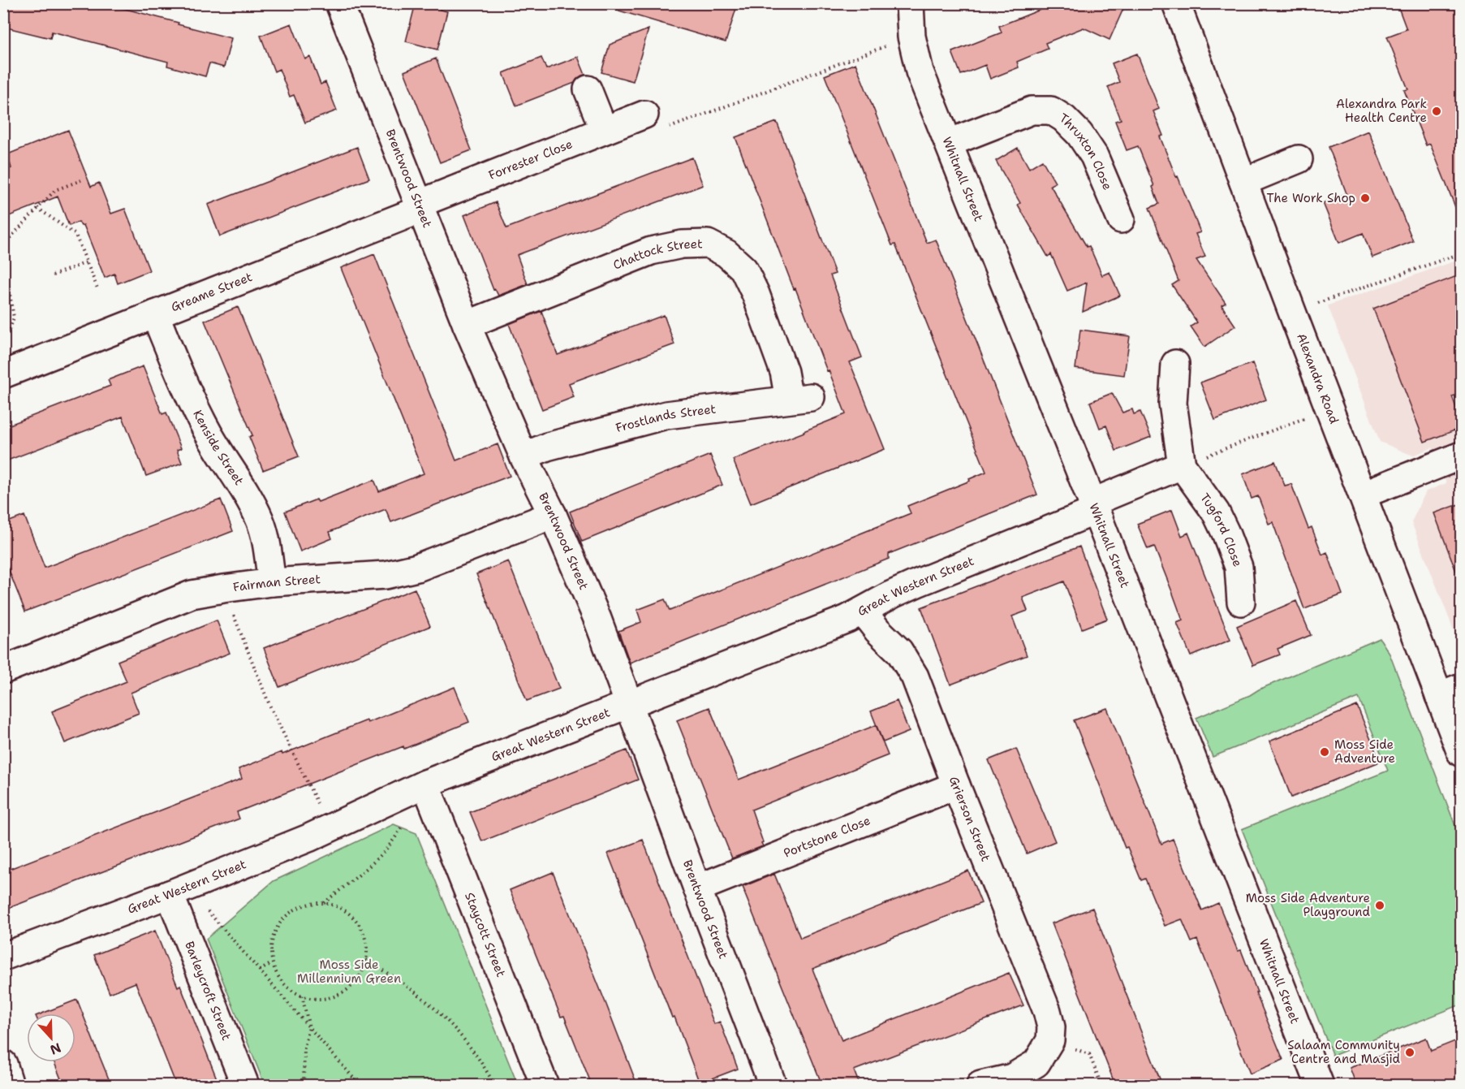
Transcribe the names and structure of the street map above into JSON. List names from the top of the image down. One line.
{"streets":{"street":["Thruxton Close","Forrester Close","Brentwood Street","Whitnall Street","Chattock Street","Greame Street","Alexandra Road","Frostlands Street","Kenside Street","Tugford Close","Fairman Street","Great Western Street","Grierson Street","Portstone Close","Staycott Street","Barleycroft Street"]},"crossings":[["Thruxton Close","Whitnall Street"],["Forrester Close","Brentwood Street"],["Forrester Close","Greame Street"],["Brentwood Street","Chattock Street"],["Brentwood Street","Greame Street"],["Brentwood Street","Frostlands Street"],["Brentwood Street","Fairman Street"],["Brentwood Street","Great Western Street"],["Brentwood Street","Portstone Close"],["Whitnall Street","Great Western Street"],["Chattock Street","Frostlands Street"],["Greame Street","Kenside Street"],["Kenside Street","Fairman Street"],["Great Western Street","Grierson Street"],["Great Western Street","Staycott Street"],["Great Western Street","Barleycroft Street"],["Grierson Street","Portstone Close"]],"parks":["Moss Side Millennium Green"],"places":["Alexandra Park Health Centre","The Work Shop","Moss Side Adventure","Moss Side Adventure Playground","Salaam Community Centre and Masjid"],"north":"bottom"}
